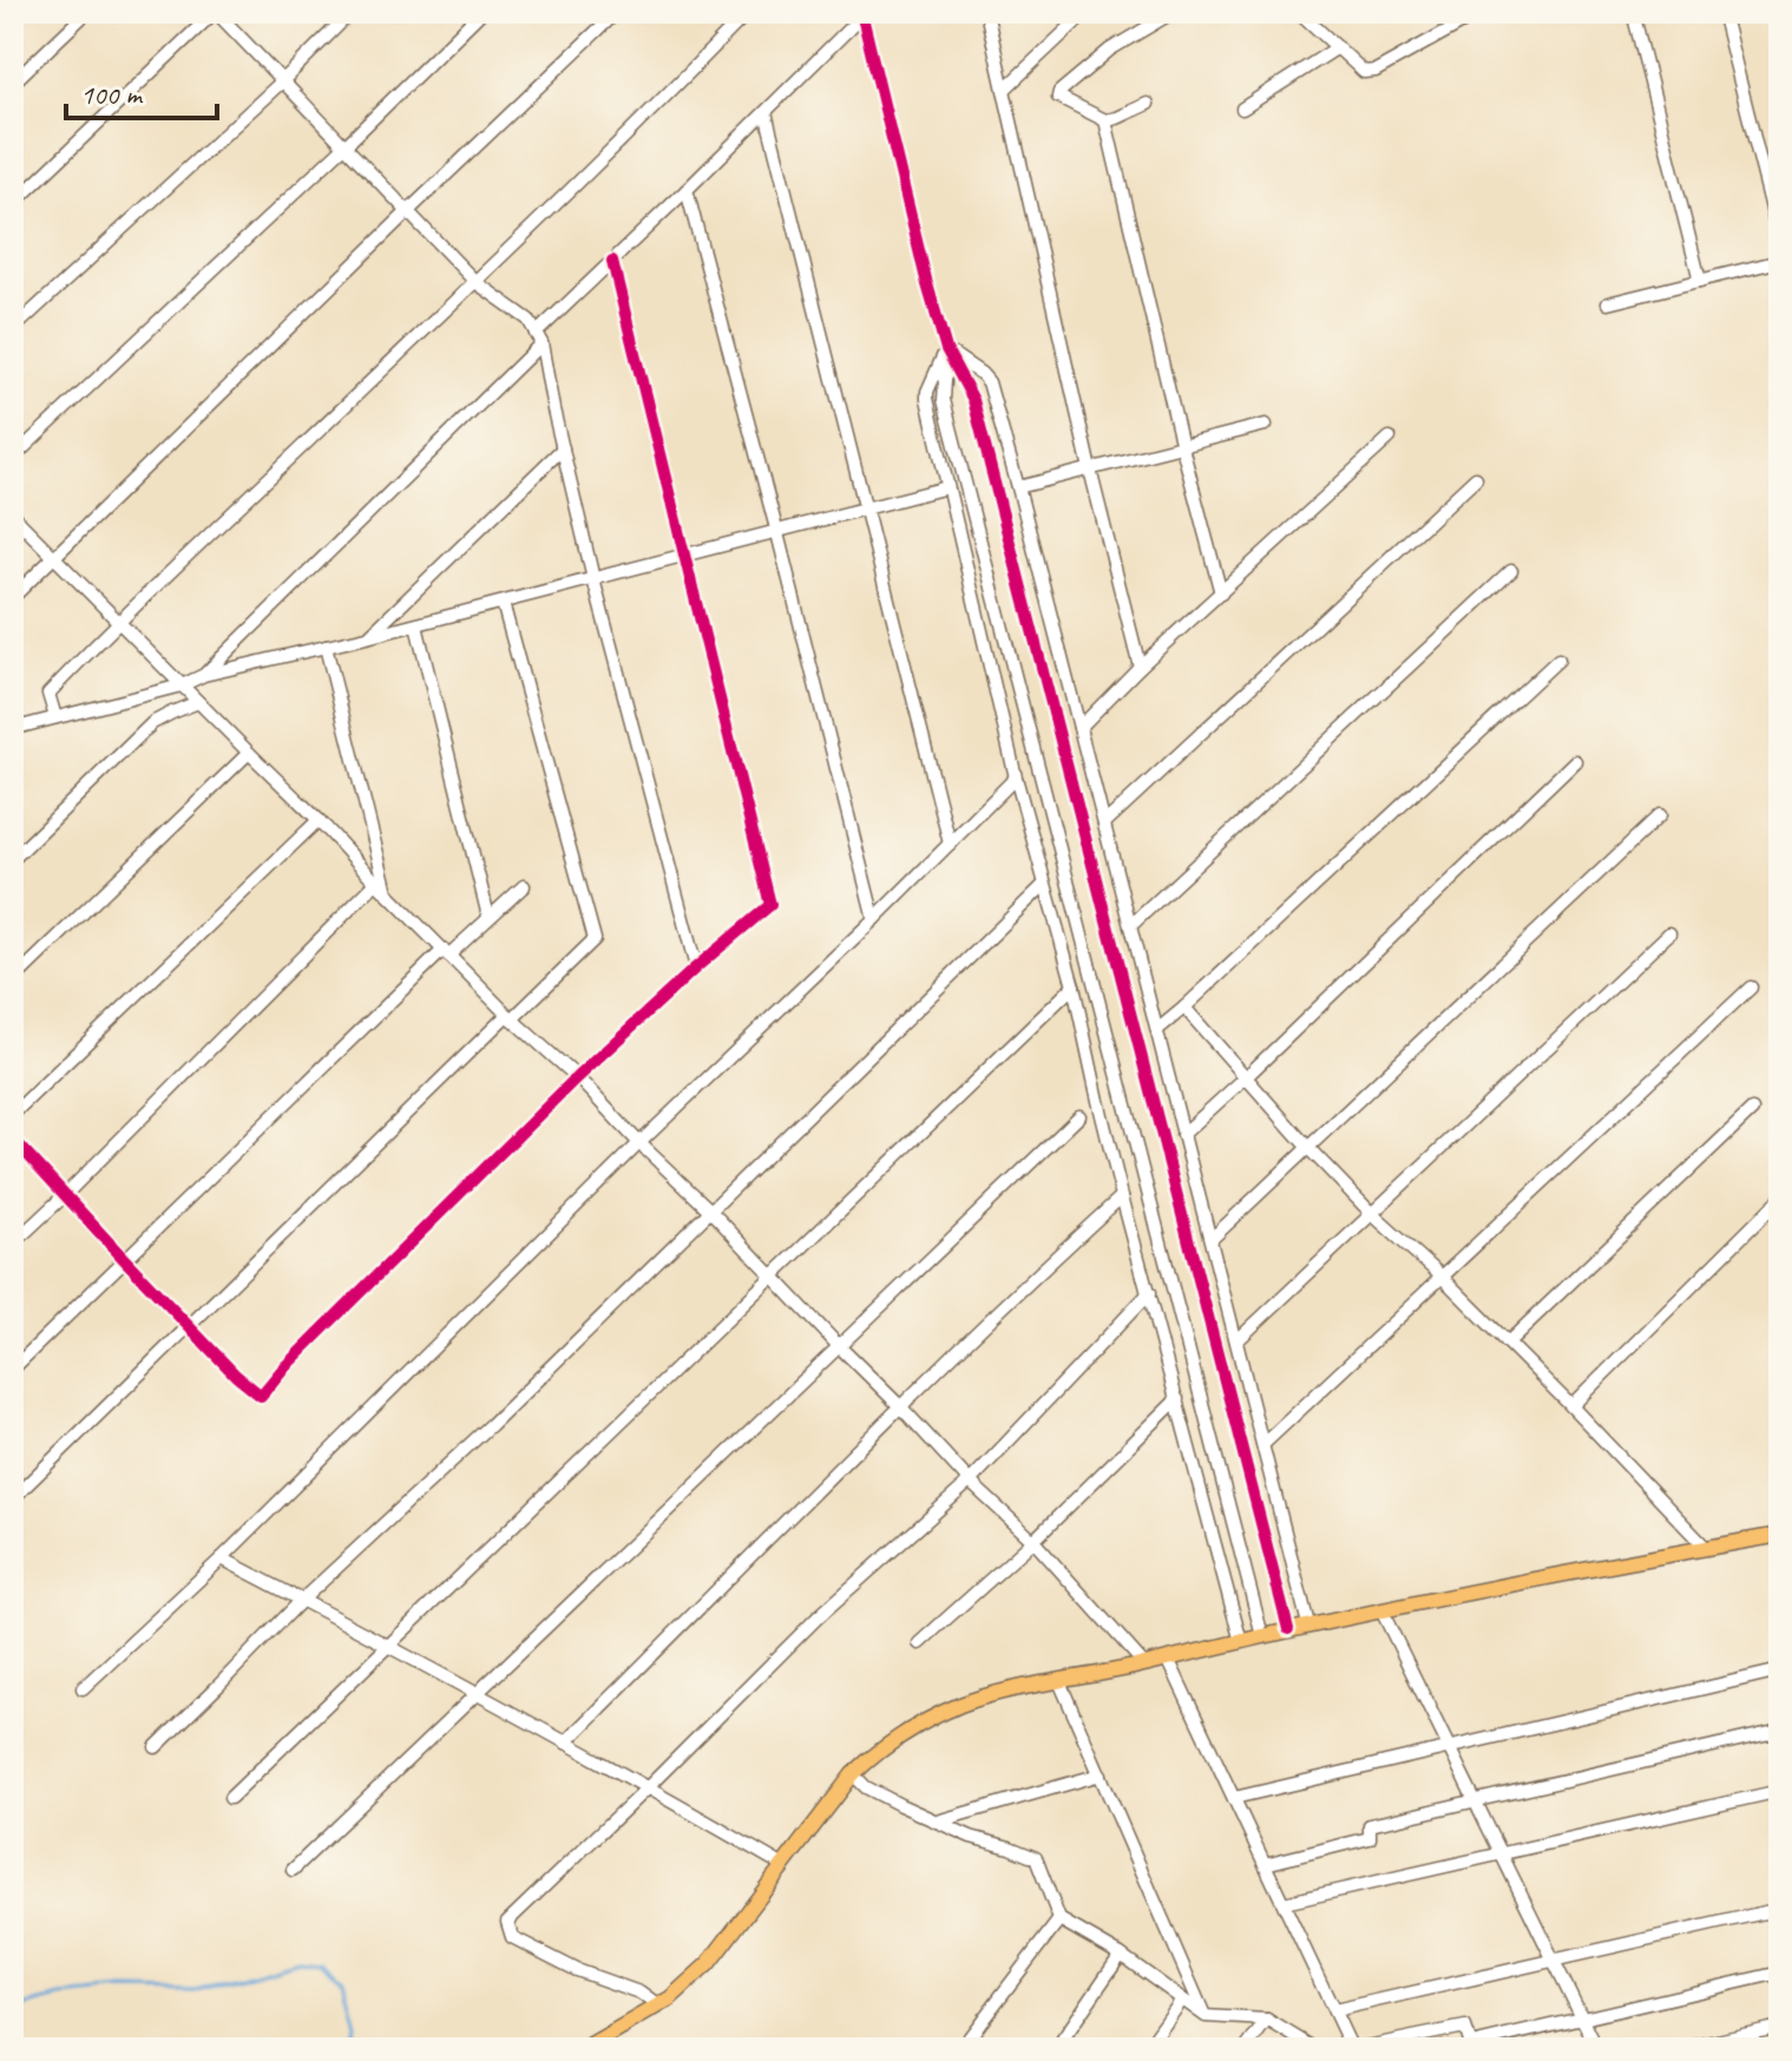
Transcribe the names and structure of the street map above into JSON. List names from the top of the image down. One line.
{"scale_bar":"100 m"}
